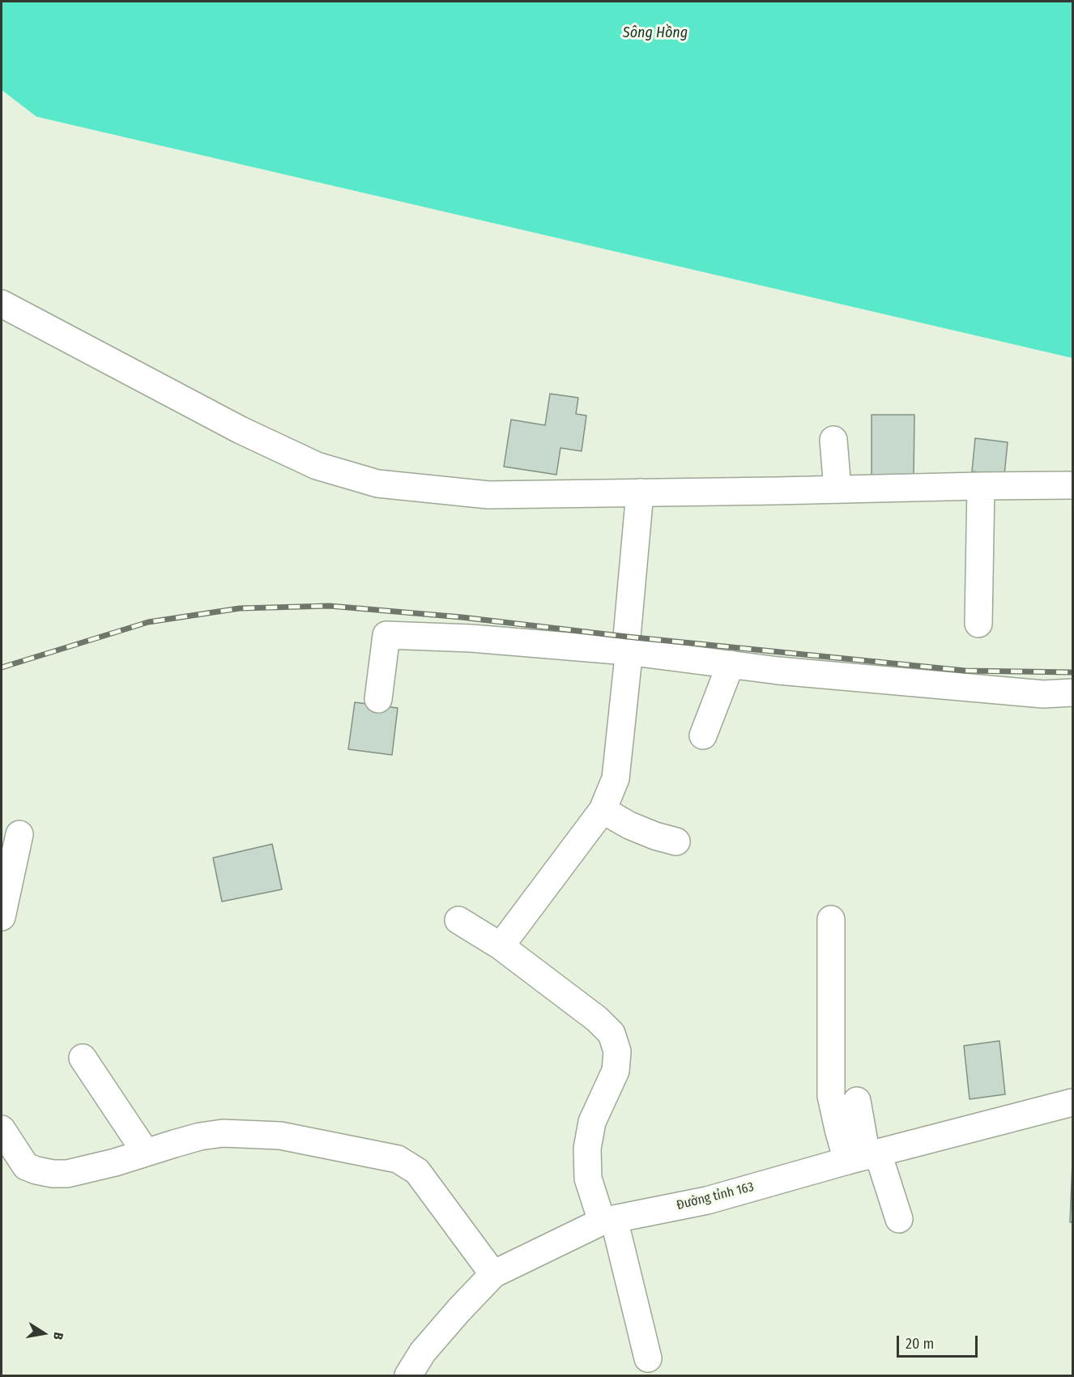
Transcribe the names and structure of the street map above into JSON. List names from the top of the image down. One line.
{"streets":{"street":["Đường tỉnh 163"]},"water":["Sông Hồng"],"scale_bar":"20 m","north":"right"}
